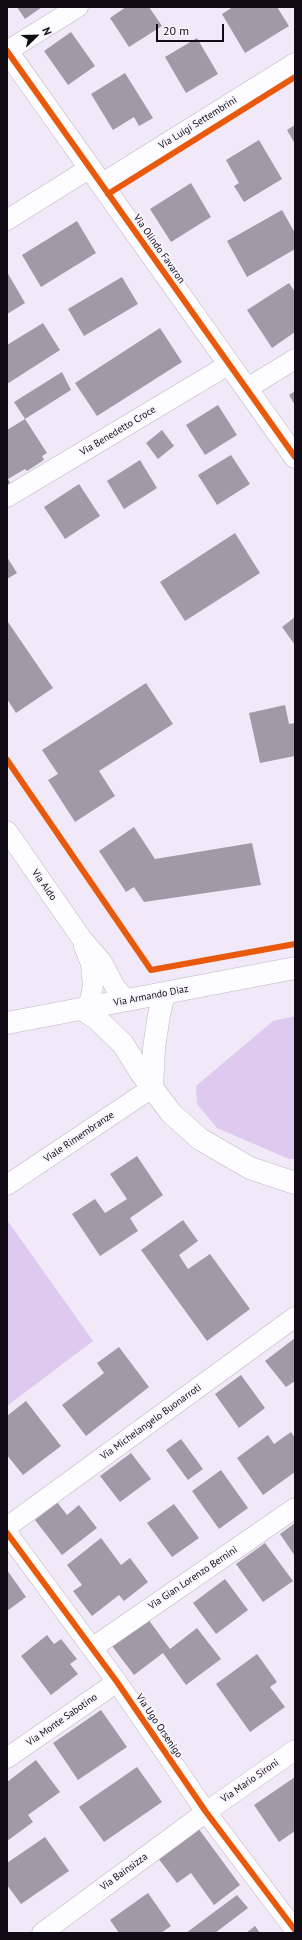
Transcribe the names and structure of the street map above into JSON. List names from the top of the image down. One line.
{"streets":{"street":["Via Luigi Settembrini","Via Olindo Favaron","Via Benedetto Croce","Via Aido","Via Armando Diaz","Viale Rimembranze","Via Michelangelo Buonarroti","Via Gian Lorenzo Bernini","Via Monte Sabotino","Via Ugo Orsenigo","Via Mario Sironi","Via Bainsizza"]},"crossings":[["Via Luigi Settembrini","Via Olindo Favaron"],["Via Olindo Favaron","Via Benedetto Croce"],["Via Aido","Via Armando Diaz"],["Via Gian Lorenzo Bernini","Via Ugo Orsenigo"],["Via Monte Sabotino","Via Ugo Orsenigo"],["Via Ugo Orsenigo","Via Mario Sironi"],["Via Ugo Orsenigo","Via Bainsizza"],["Via Mario Sironi","Via Bainsizza"]],"scale_bar":"20 m","north":"top right"}
